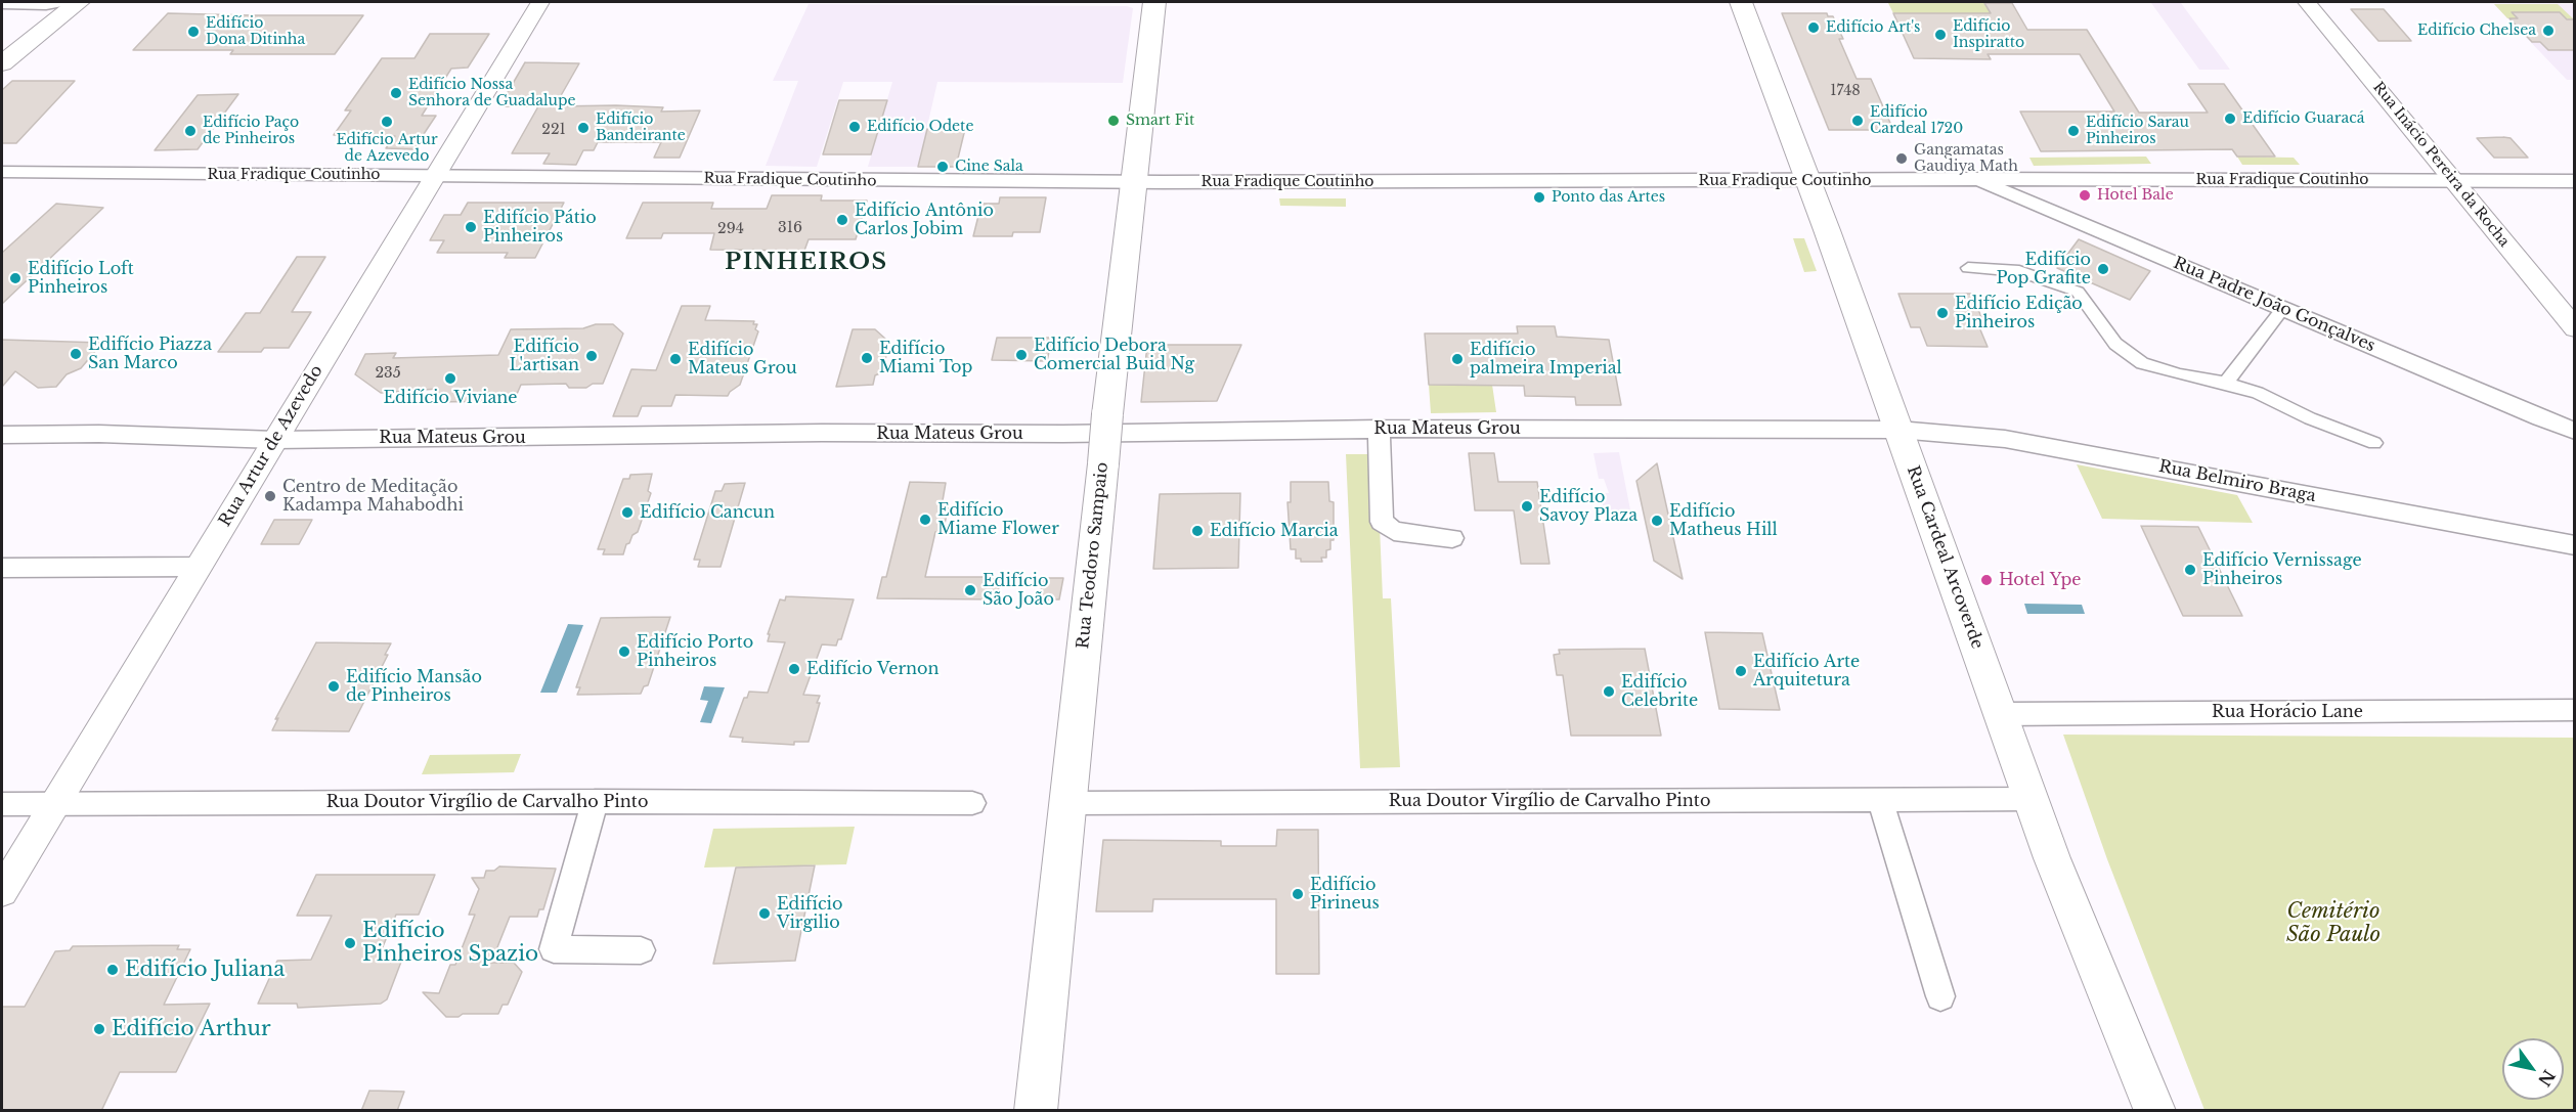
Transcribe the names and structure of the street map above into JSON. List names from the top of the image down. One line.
{"streets":{"main road":["Rua Teodoro Sampaio","Rua Cardeal Arcoverde"],"street":["Rua Inácio Pereira da Rocha","Rua Fradique Coutinho","Rua Padre João Gonçalves","Rua Mateus Grou","Rua Artur de Azevedo","Rua Belmiro Braga","Rua Horácio Lane","Rua Doutor Virgílio de Carvalho Pinto"]},"crossings":[["Rua Inácio Pereira da Rocha","Rua Fradique Coutinho"],["Rua Fradique Coutinho","Rua Padre João Gonçalves"],["Rua Fradique Coutinho","Rua Artur de Azevedo"],["Rua Fradique Coutinho","Rua Teodoro Sampaio"],["Rua Fradique Coutinho","Rua Cardeal Arcoverde"],["Rua Mateus Grou","Rua Artur de Azevedo"],["Rua Mateus Grou","Rua Belmiro Braga"],["Rua Mateus Grou","Rua Cardeal Arcoverde"],["Rua Artur de Azevedo","Rua Doutor Virgílio de Carvalho Pinto"],["Rua Belmiro Braga","Rua Cardeal Arcoverde"],["Rua Teodoro Sampaio","Rua Doutor Virgílio de Carvalho Pinto"],["Rua Cardeal Arcoverde","Rua Horácio Lane"],["Rua Cardeal Arcoverde","Rua Doutor Virgílio de Carvalho Pinto"]],"districts":["PINHEIROS"],"parks":["Cemitério São Paulo"],"places":["Edifício Art's","Edifício Chelsea","Edifício Dona Ditinha","Edifício Inspiratto","Edifício Nossa Senhora de Guadalupe","Edifício Guaracá","Smart Fit","Edifício Cardeal 1720","Edifício Artur de Azevedo","Edifício Odete","Edifício Bandeirante","Edifício Paço de Pinheiros","Edifício Sarau Pinheiros","Gangamatas Gaudiya Math","Cine Sala","Hotel Bale","Ponto das Artes","Edifício Antônio Carlos Jobim","Edifício Pátio Pinheiros","Edifício Pop Grafite","Edifício Loft Pinheiros","Edifício Edição Pinheiros","Edifício Piazza San Marco","Edifício Debora Comercial Buid Ng","Edifício L'artisan","Edifício Miami Top","Edifício Mateus Grou","Edifício palmeira Imperial","Edifício Viviane","Centro de Meditação Kadampa Mahabodhi","Edifício Savoy Plaza","Edifício Cancun","Edifício Miame Flower","Edifício Matheus Hill","Edifício Marcia","Edifício Vernissage Pinheiros","Hotel Ype","Edifício São João","Edifício Porto Pinheiros","Edifício Vernon","Edifício Arte Arquitetura","Edifício Mansão de Pinheiros","Edifício Celebrite","Edifício Pirineus","Edifício Virgilio","Edifício Pinheiros Spazio","Edifício Juliana","Edifício Arthur"],"house_numbers":["1748","221","316","294","235"],"north":"bottom right"}
